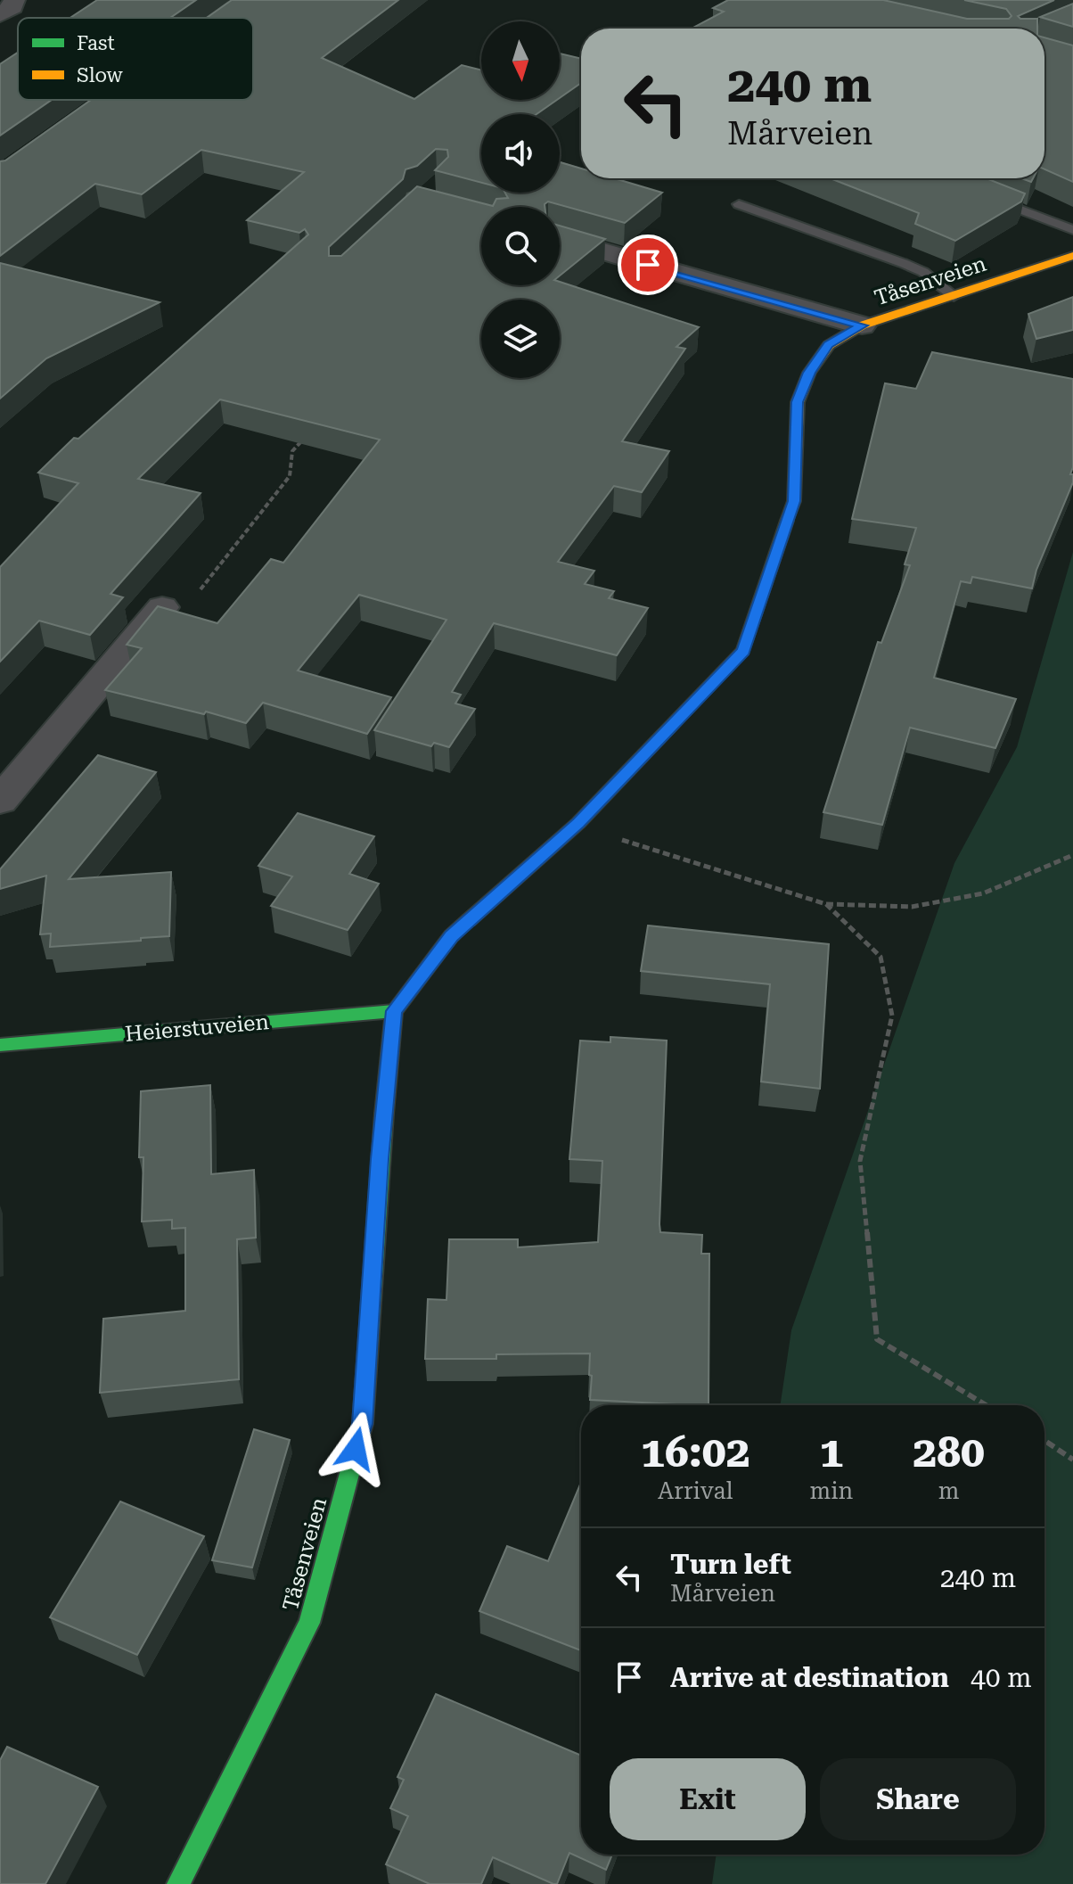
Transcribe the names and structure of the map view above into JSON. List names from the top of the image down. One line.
{"streets":{"street":["Tåsenveien","Heierstuveien"]},"crossings":[["Tåsenveien","Heierstuveien"]],"legend":["Fast","Slow"],"north":"bottom","page":{"turn":["240 m","Mårveien"],"eta":["16:02","Arrival","1","min","280","m"],"list":[{"name":"Turn left","note":"Mårveien","value":"240 m"},{"name":"Arrive at destination","value":"40 m"}],"buttons":["Exit","Share"]}}
